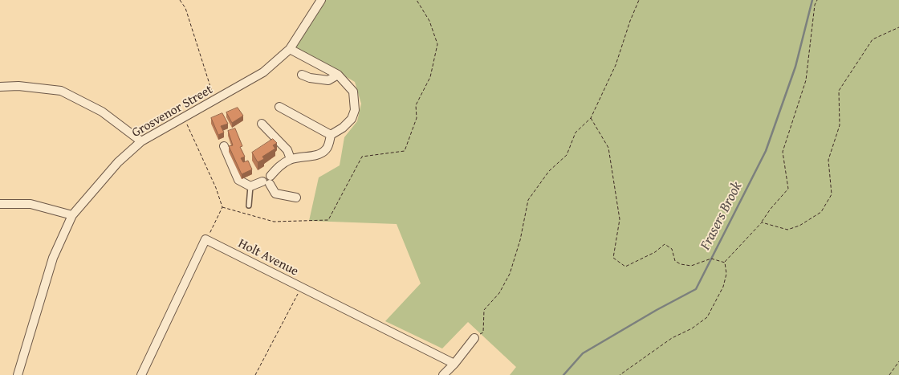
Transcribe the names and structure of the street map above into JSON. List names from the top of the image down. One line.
{"streets":{"street":["Grosvenor Street","Holt Avenue"]},"water":["Frasers Brook"]}
